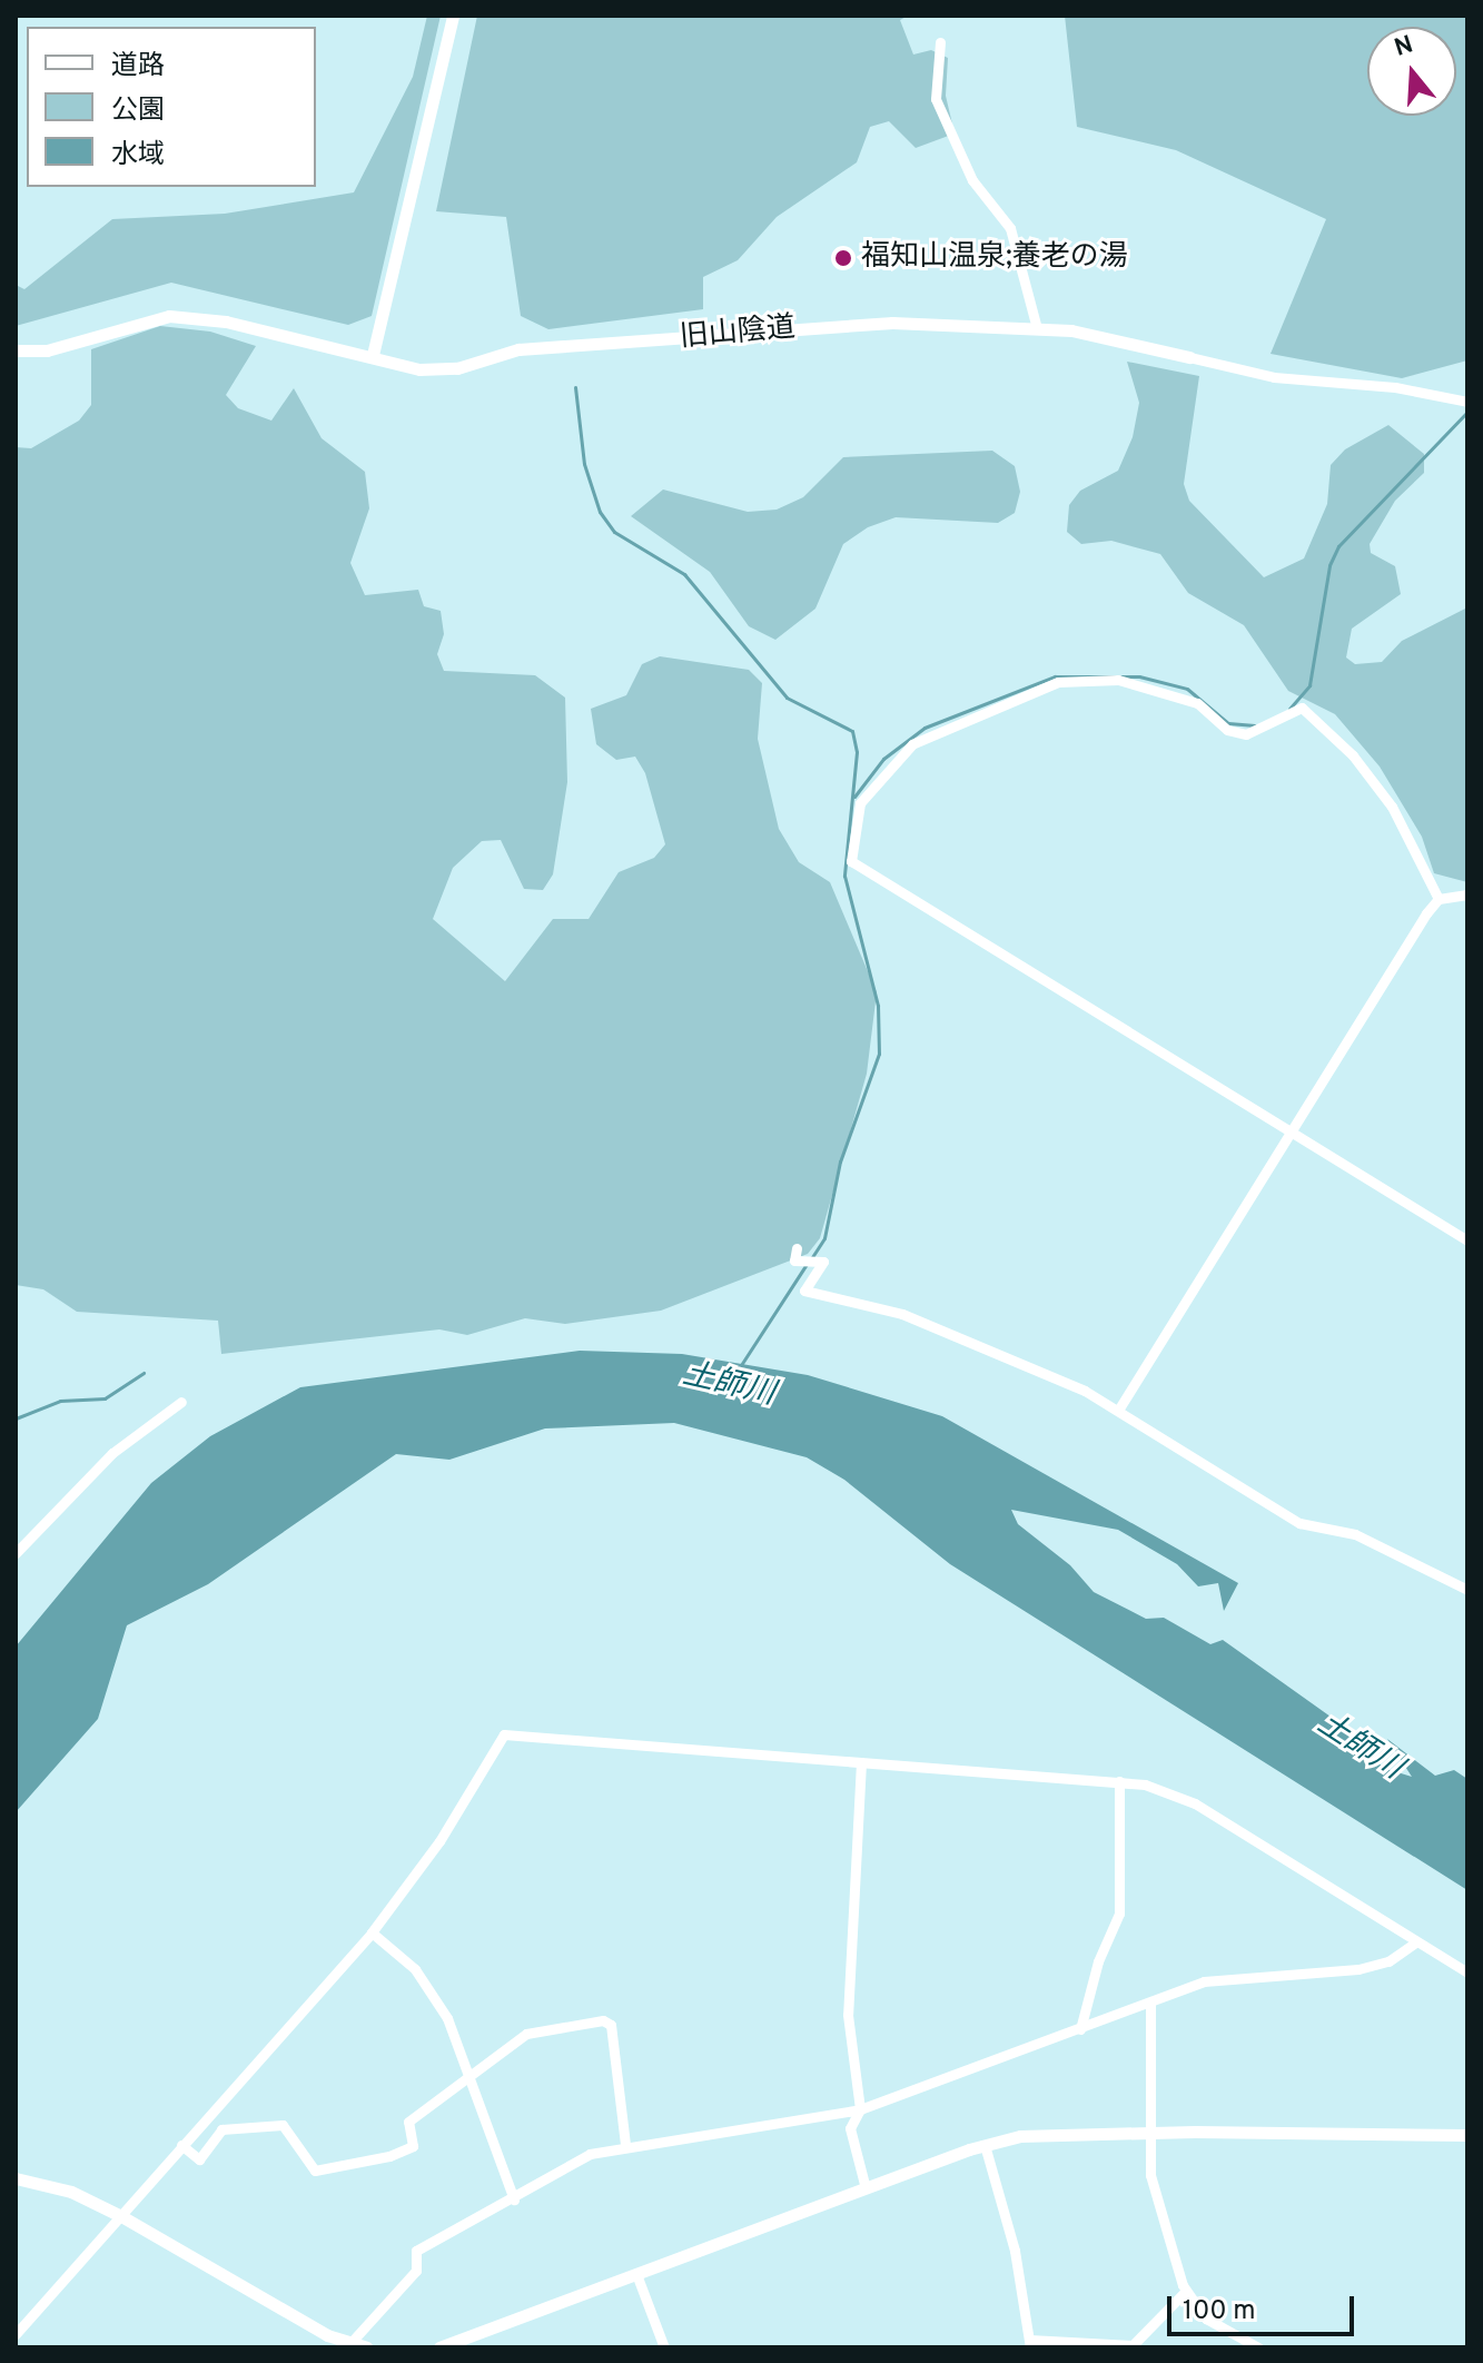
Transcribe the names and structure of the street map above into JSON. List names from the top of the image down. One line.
{"streets":{"street":["旧山陰道"]},"water":["土師川"],"places":["福知山温泉;養老の湯"],"legend":["道路","公園","水域"],"scale_bar":"100 m","north":"top"}
